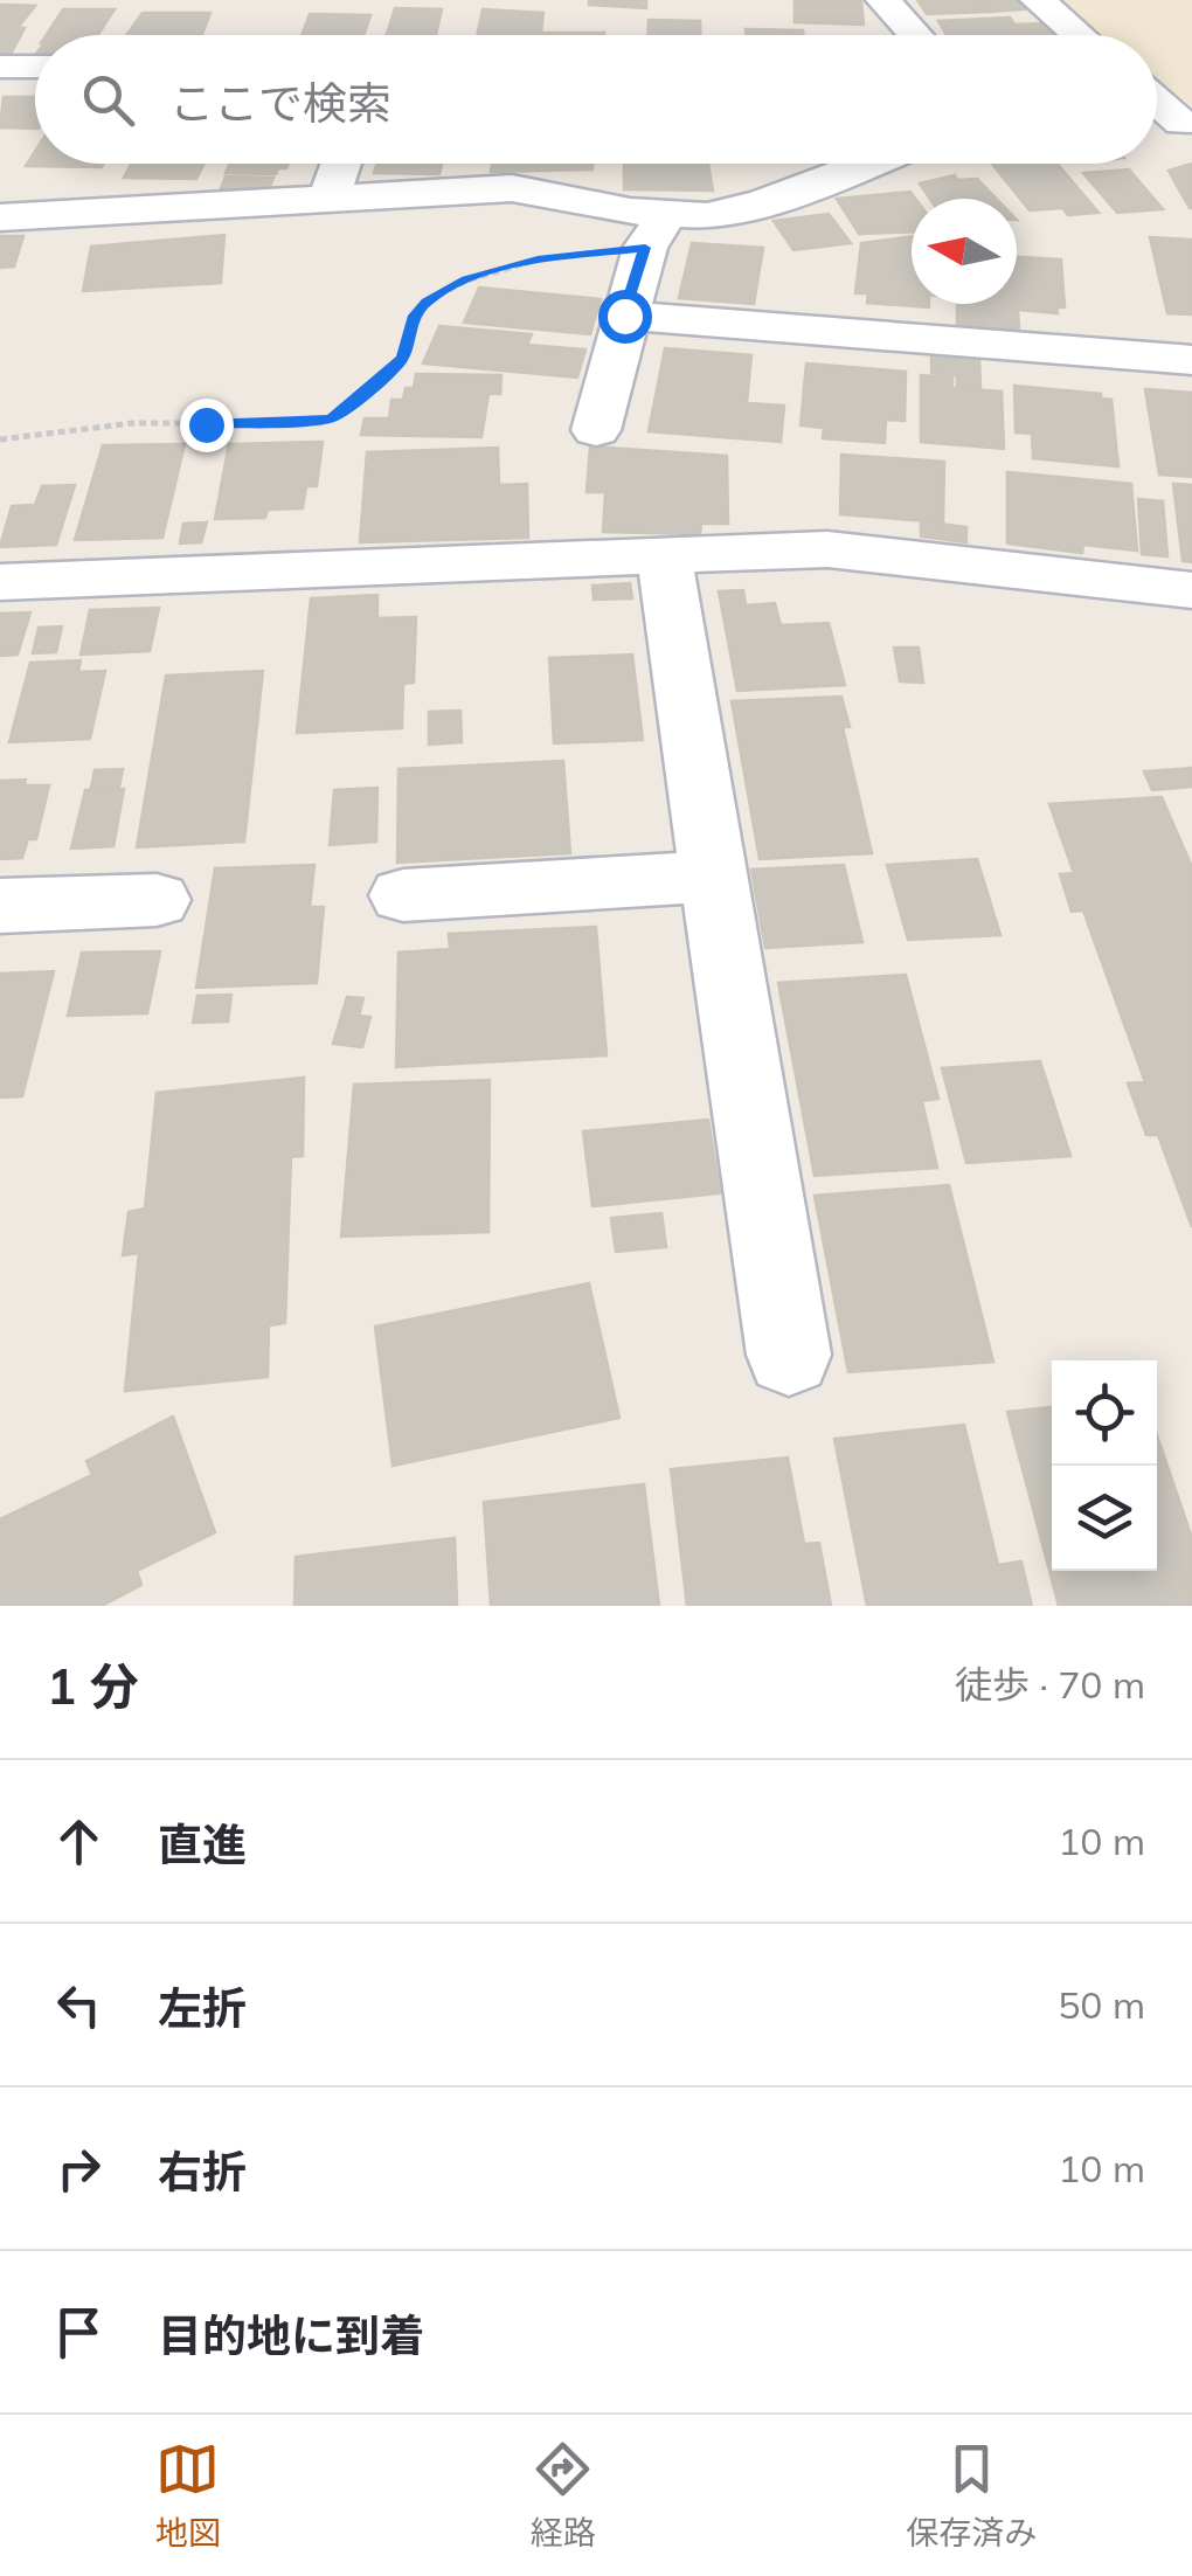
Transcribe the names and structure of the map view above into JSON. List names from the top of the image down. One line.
{"north":"left","page":{"search":"ここで検索","heading":["1 分","徒歩 · 70 m"],"list":[["直進","10 m"],["左折","50 m"],["右折","10 m"],"目的地に到着"],"nav":["地図","経路","保存済み"]}}
